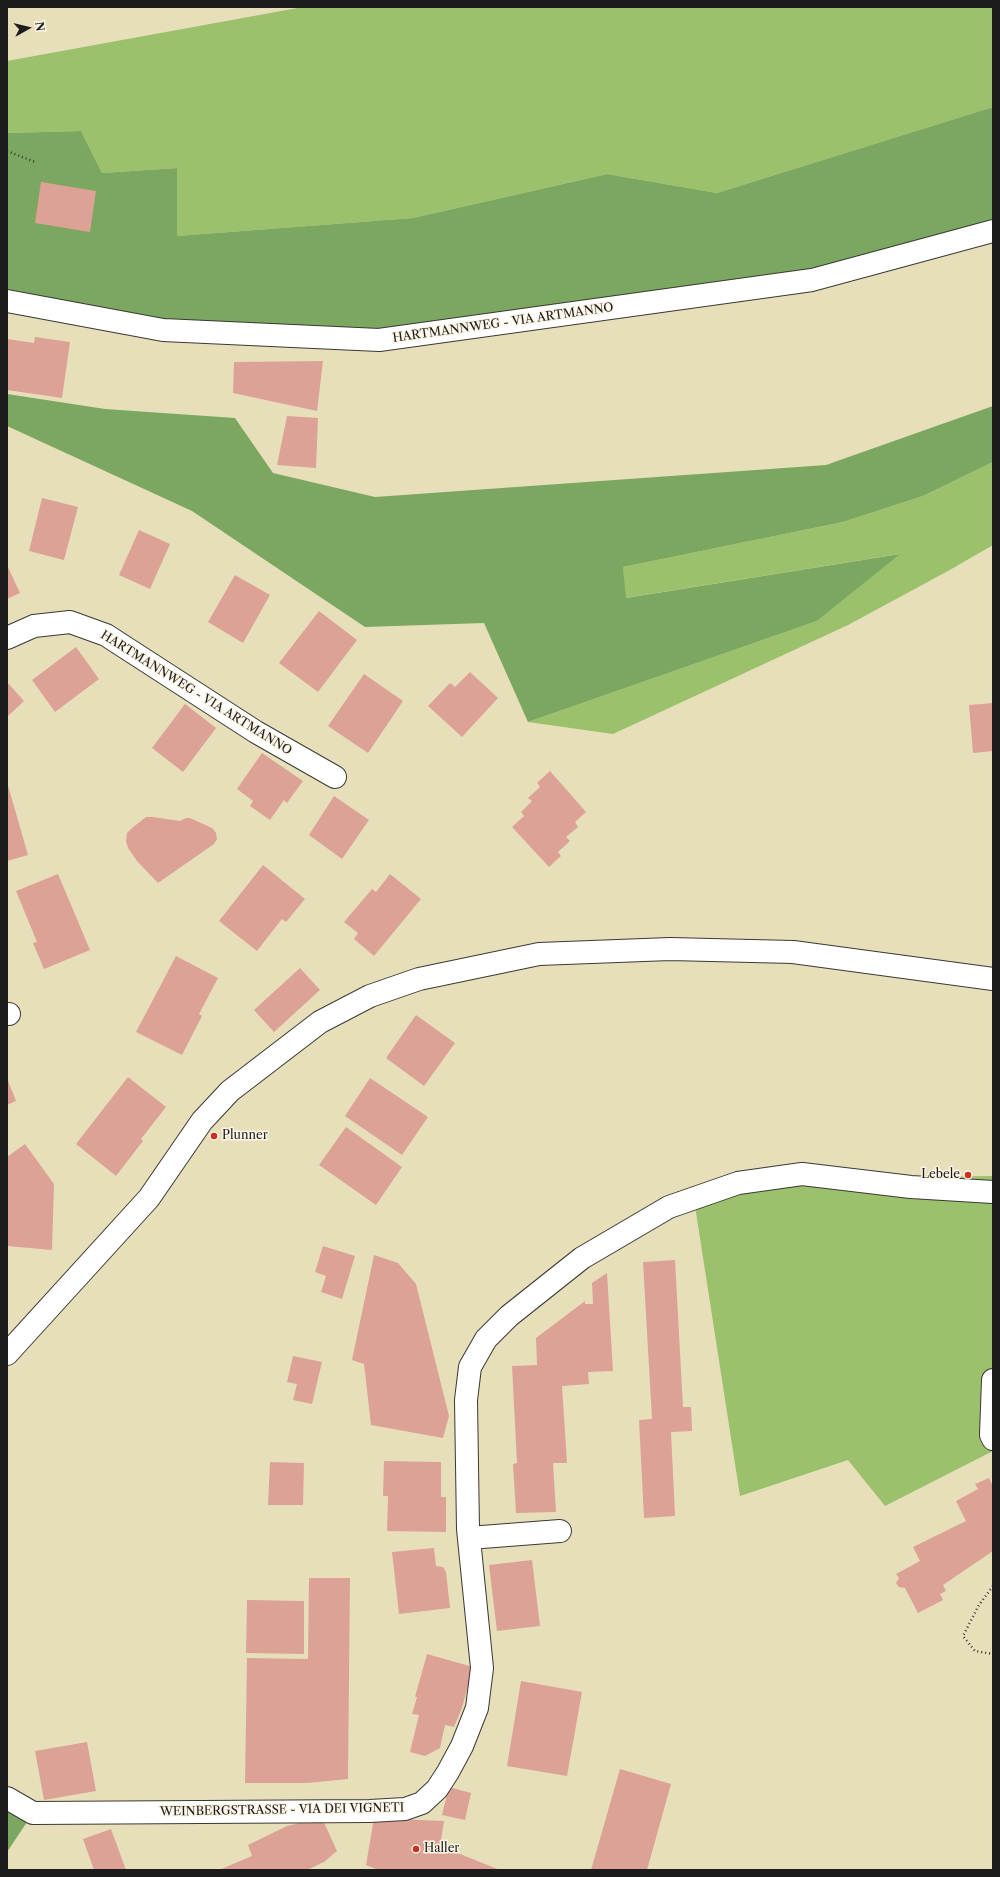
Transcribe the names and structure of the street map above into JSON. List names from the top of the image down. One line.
{"streets":{"street":["HARTMANNWEG - VIA ARTMANNO","WEINBERGSTRASSE - VIA DEI VIGNETI"]},"places":["Plunner","Lebele","Haller"],"north":"right"}
